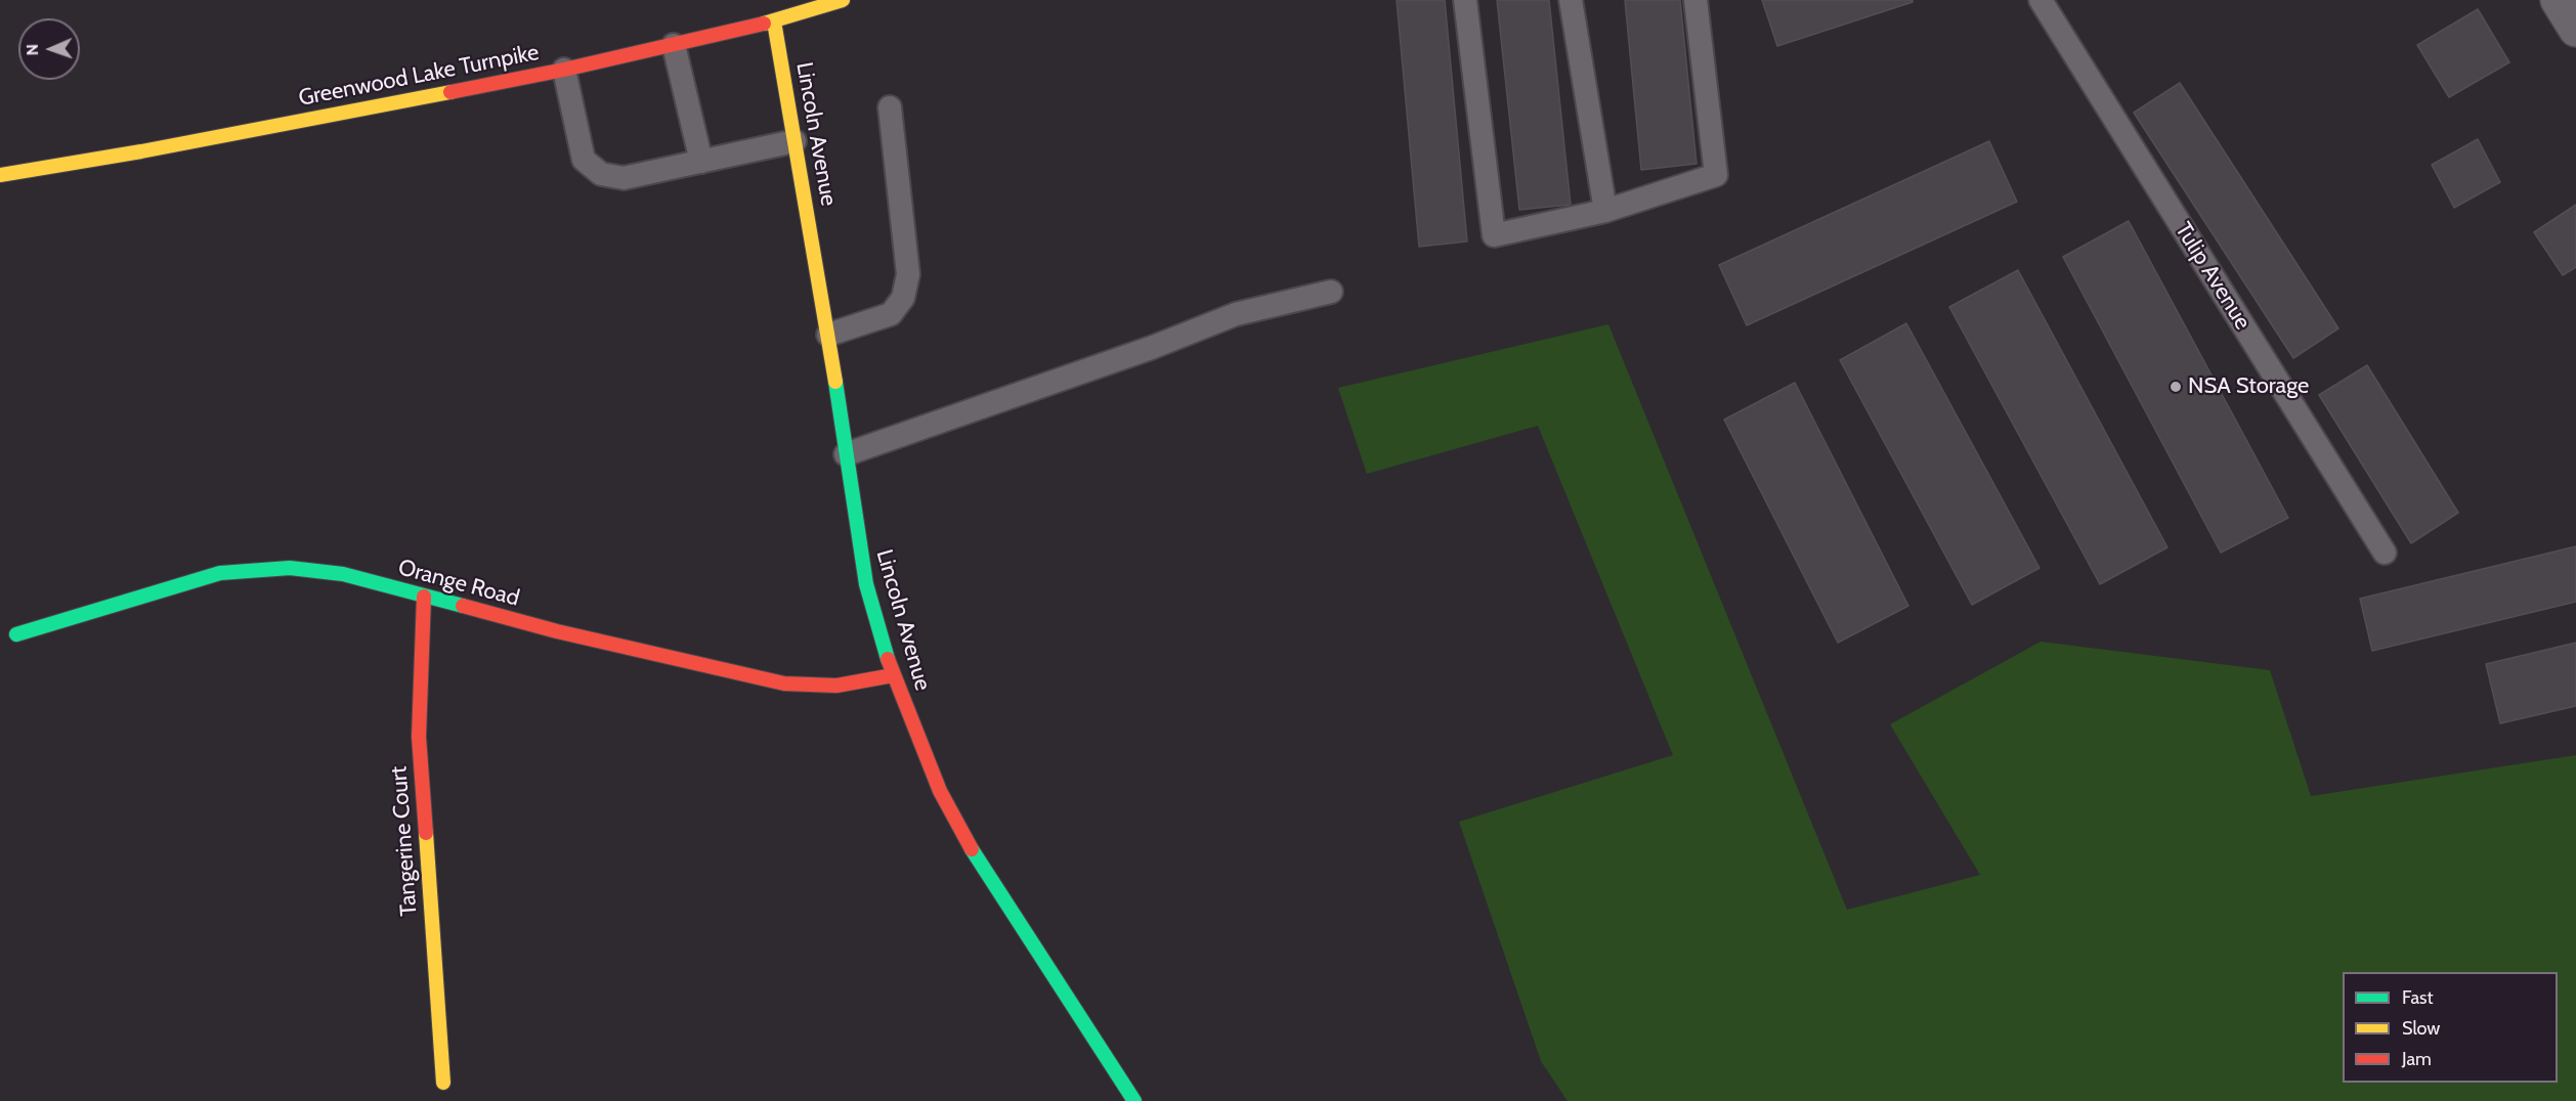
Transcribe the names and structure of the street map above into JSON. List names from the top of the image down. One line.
{"streets":{"street":["Greenwood Lake Turnpike","Lincoln Avenue","Orange Road","Tangerine Court"],"lane":["Tulip Avenue"]},"crossings":[["Greenwood Lake Turnpike","Lincoln Avenue"],["Lincoln Avenue","Orange Road"],["Orange Road","Tangerine Court"]],"places":["NSA Storage"],"legend":["Fast","Slow","Jam"],"north":"left"}
